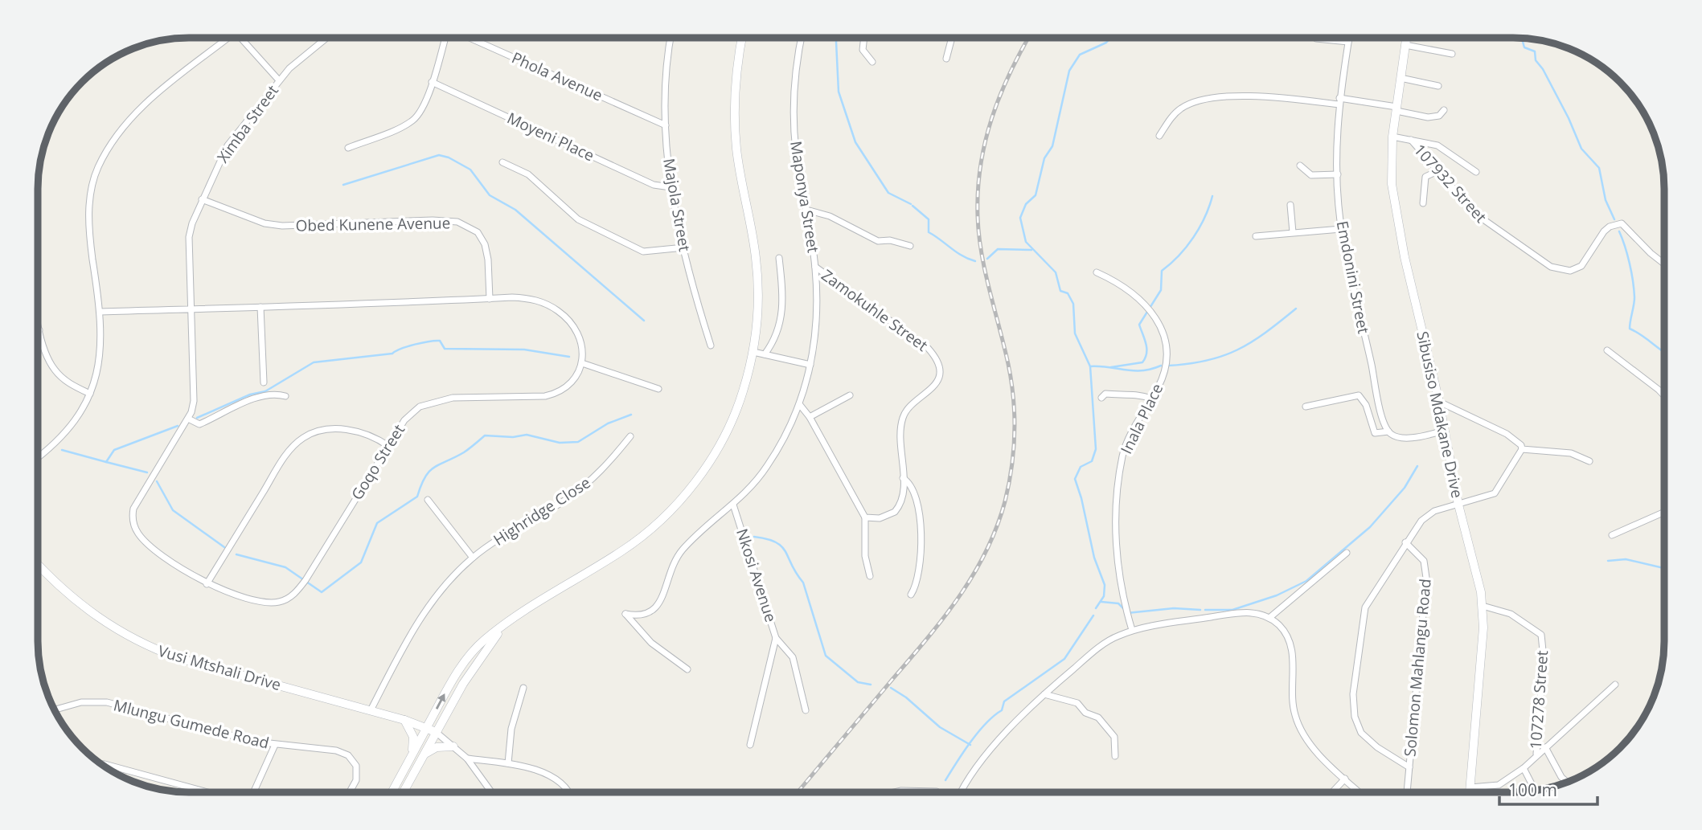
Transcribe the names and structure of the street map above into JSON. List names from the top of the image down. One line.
{"streets":{"street":["Phola Avenue","Ximba Street","Moyeni Place","107932 Street","Maponya Street","Majola Street","Obed Kunene Avenue","Emdonini Street","Zamokuhle Street","Sibusiso Mdakane Drive","Inala Place","Goqo Street","Highridge Close","Nkosi Avenue","Vusi Mtshali Drive","Solomon Mahlangu Road","107278 Street","Mlungu Gumede Road"]},"crossings":[["Phola Avenue","Majola Street"],["Ximba Street","Obed Kunene Avenue"],["Ximba Street","Goqo Street"],["Moyeni Place","Majola Street"],["Maponya Street","Zamokuhle Street"],["Maponya Street","Nkosi Avenue"],["Sibusiso Mdakane Drive","107278 Street"],["Highridge Close","Vusi Mtshali Drive"]],"scale_bar":"100 m"}
